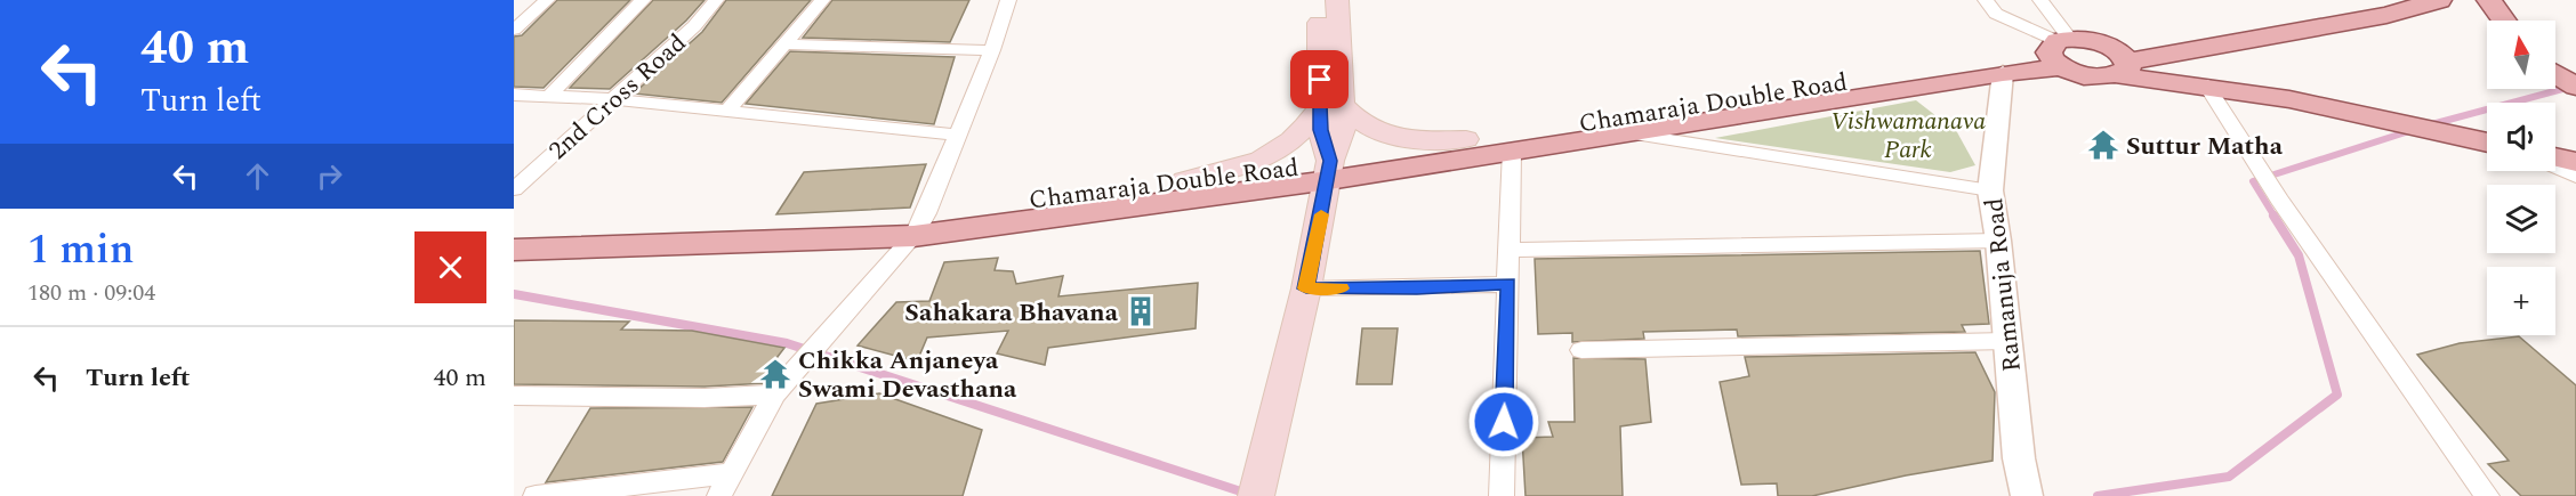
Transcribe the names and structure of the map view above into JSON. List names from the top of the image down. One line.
{"streets":{"main road":["Chamaraja Double Road"],"street":["2nd Cross Road","Ramanuja Road"]},"parks":["Vishwamanava Park"],"places":{"temple":["Suttur Matha","Chikka Anjaneya Swami Devasthana"],"building":["Sahakara Bhavana"]},"north":"top","page":{"turn":["40 m","Turn left"],"map_buttons":"+","heading":["1 min","180 m · 09:04"],"list":[{"name":"Turn left","value":"40 m"}]}}
